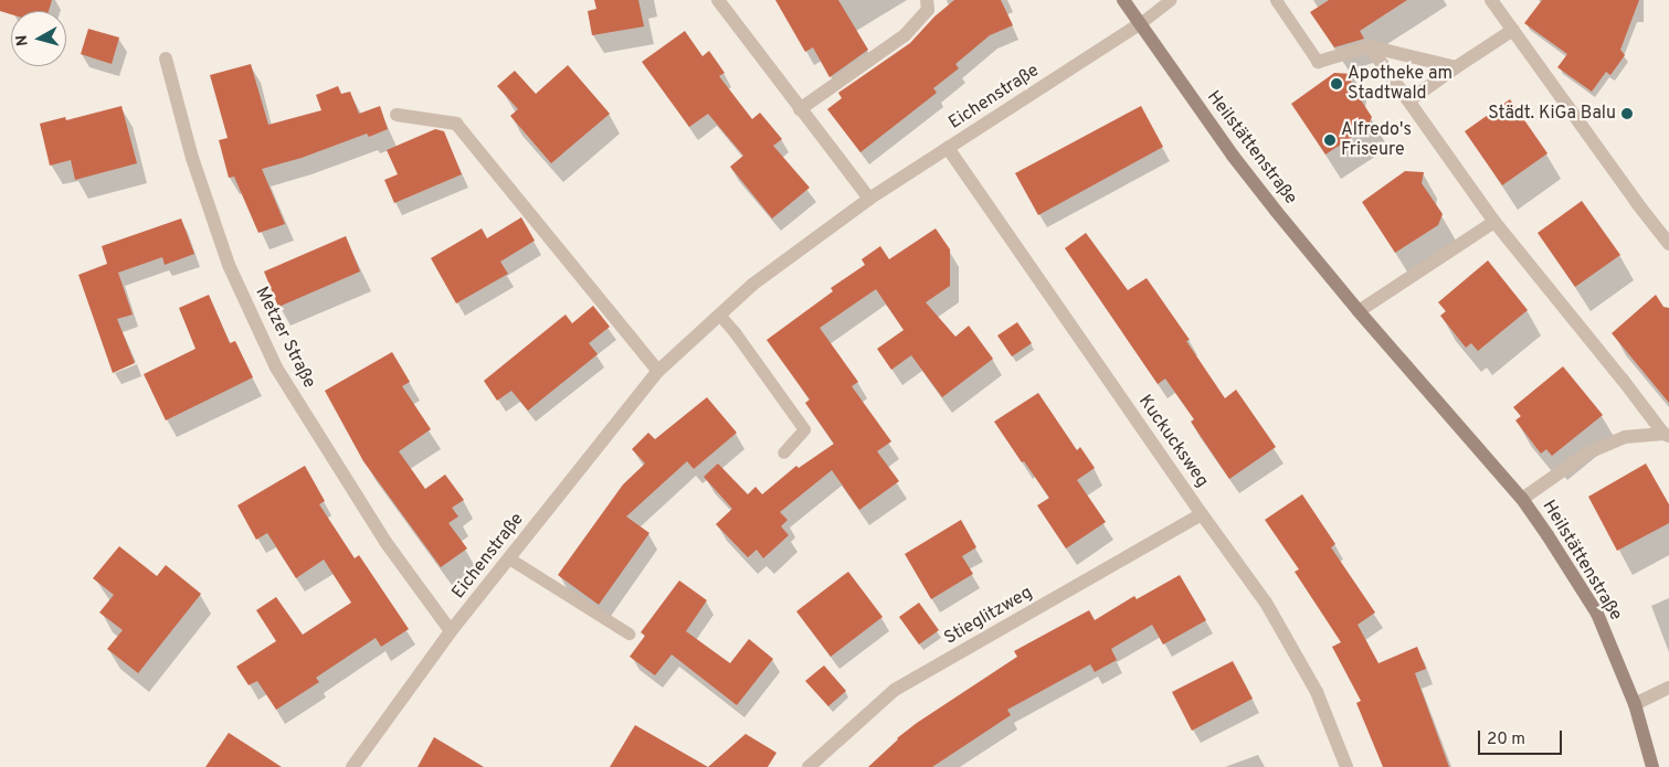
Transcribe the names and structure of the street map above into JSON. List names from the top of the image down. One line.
{"streets":{"street":["Eichenstraße","Heilstättenstraße","Metzer Straße","Kuckucksweg","Stieglitzweg"]},"crossings":[["Eichenstraße","Heilstättenstraße"],["Eichenstraße","Metzer Straße"],["Eichenstraße","Kuckucksweg"],["Kuckucksweg","Stieglitzweg"]],"places":["Apotheke am Stadtwald","Städt. KiGa Balu","Alfredo's Friseure"],"scale_bar":"20 m","north":"left"}
